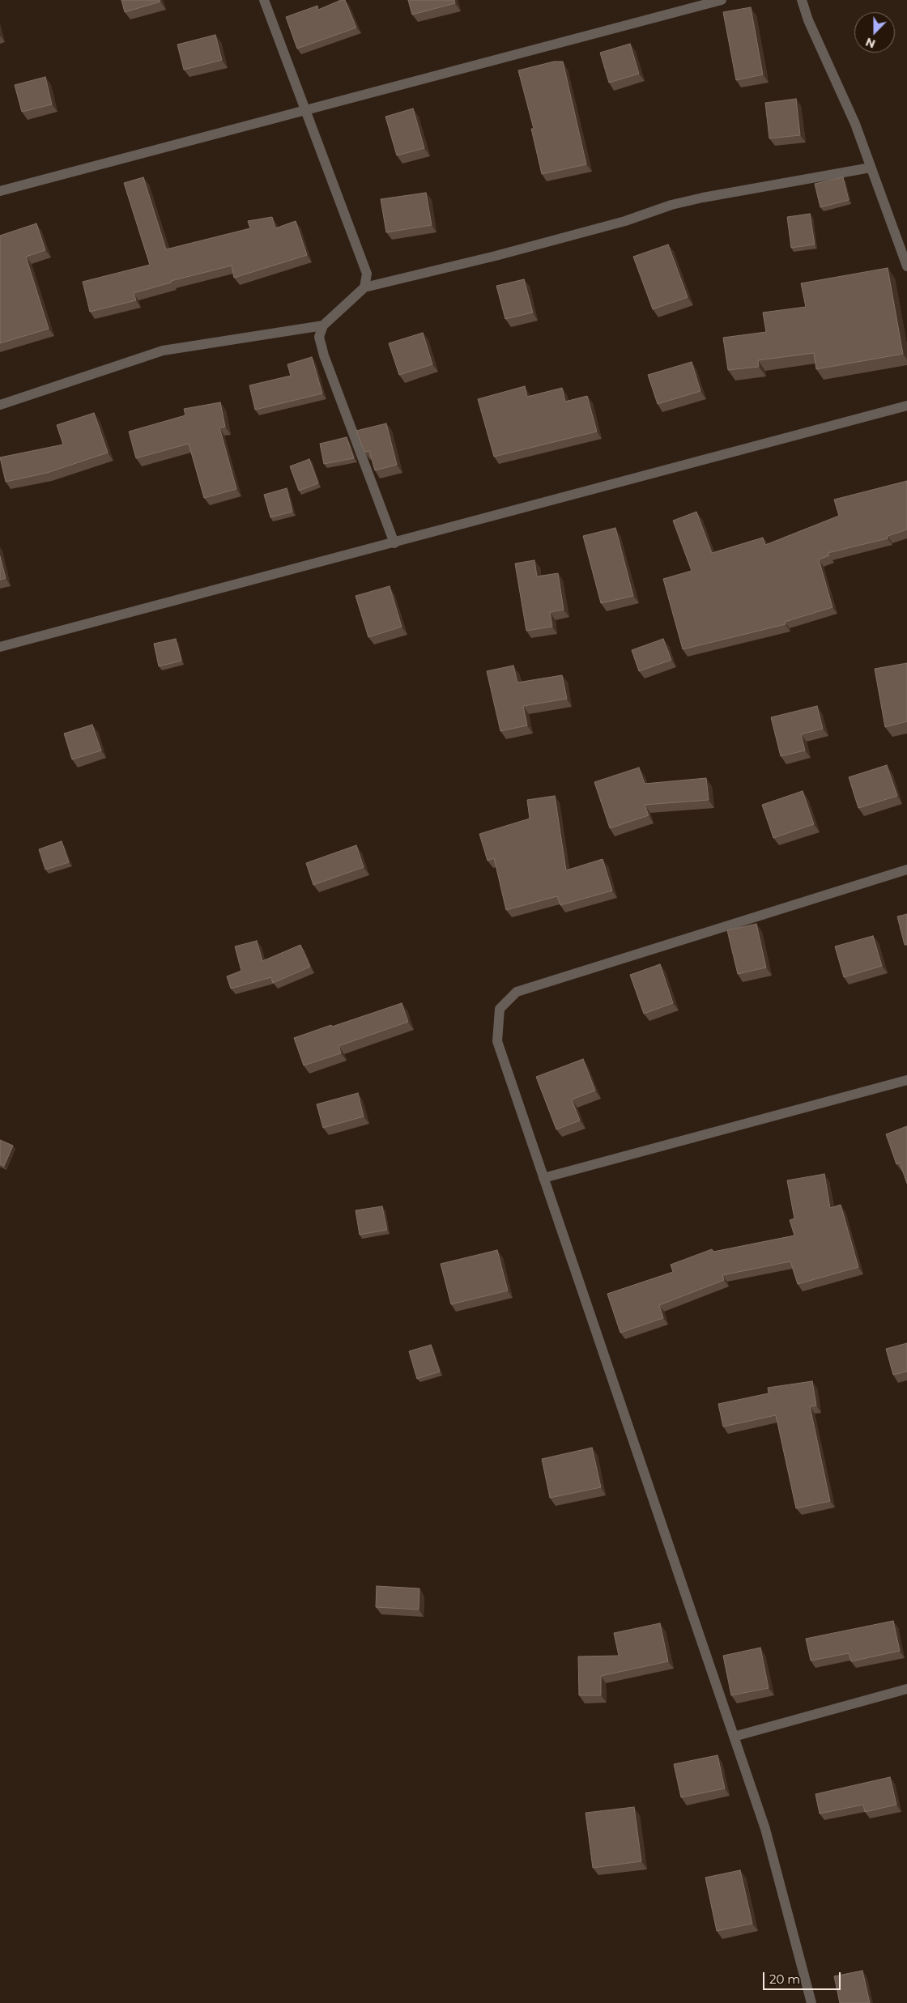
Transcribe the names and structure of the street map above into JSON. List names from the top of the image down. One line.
{"scale_bar":"20 m","north":"bottom"}
